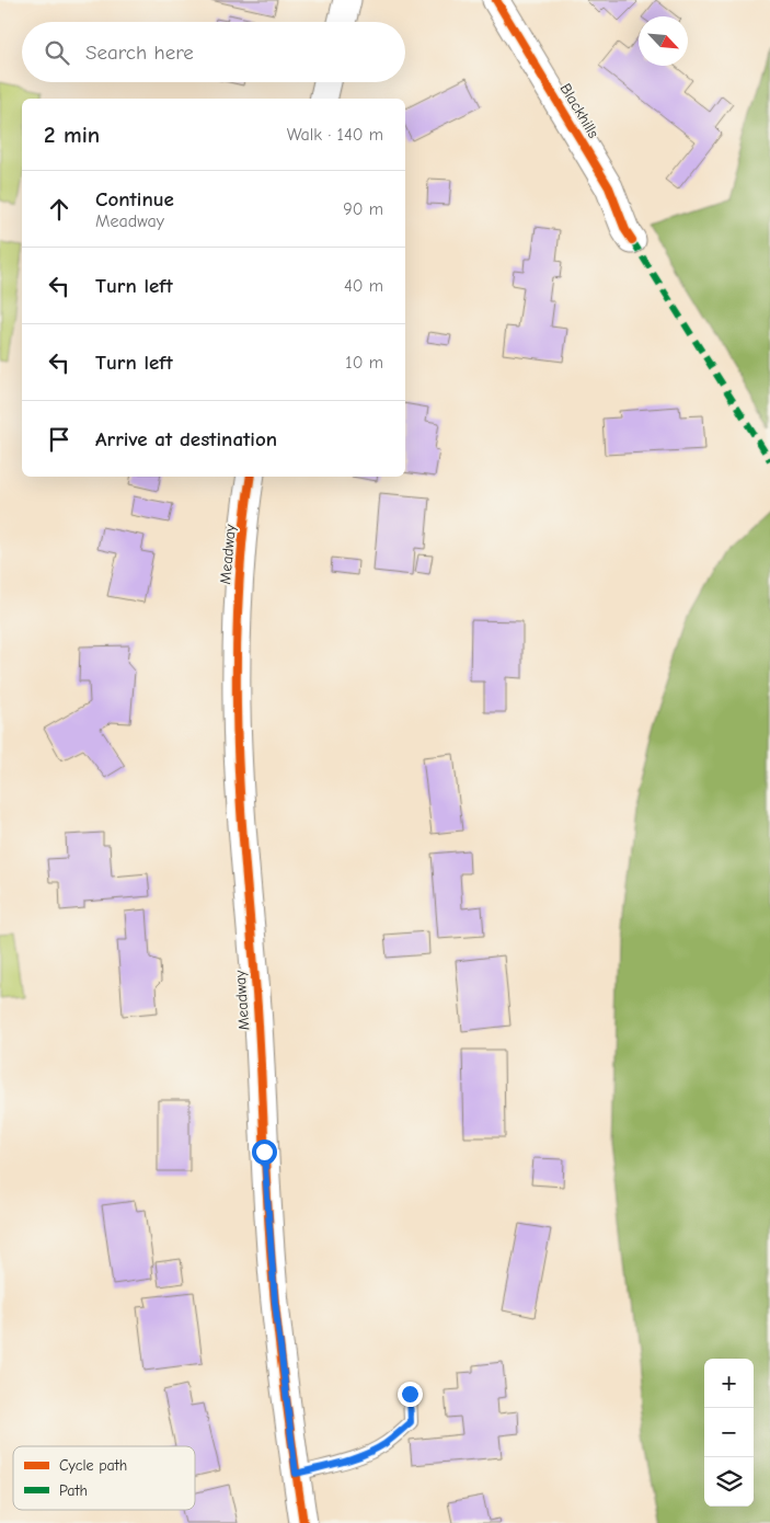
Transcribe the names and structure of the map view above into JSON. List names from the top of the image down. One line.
{"streets":{"street":["Blackhills","Meadway"]},"legend":["Cycle path","Path"],"north":"bottom right","page":{"search":"Search here","heading":["2 min","Walk · 140 m"],"list":[["Continue","Meadway","90 m"],["Turn left","40 m"],["Turn left","10 m"],"Arrive at destination"],"map_buttons":["+","−"]}}
